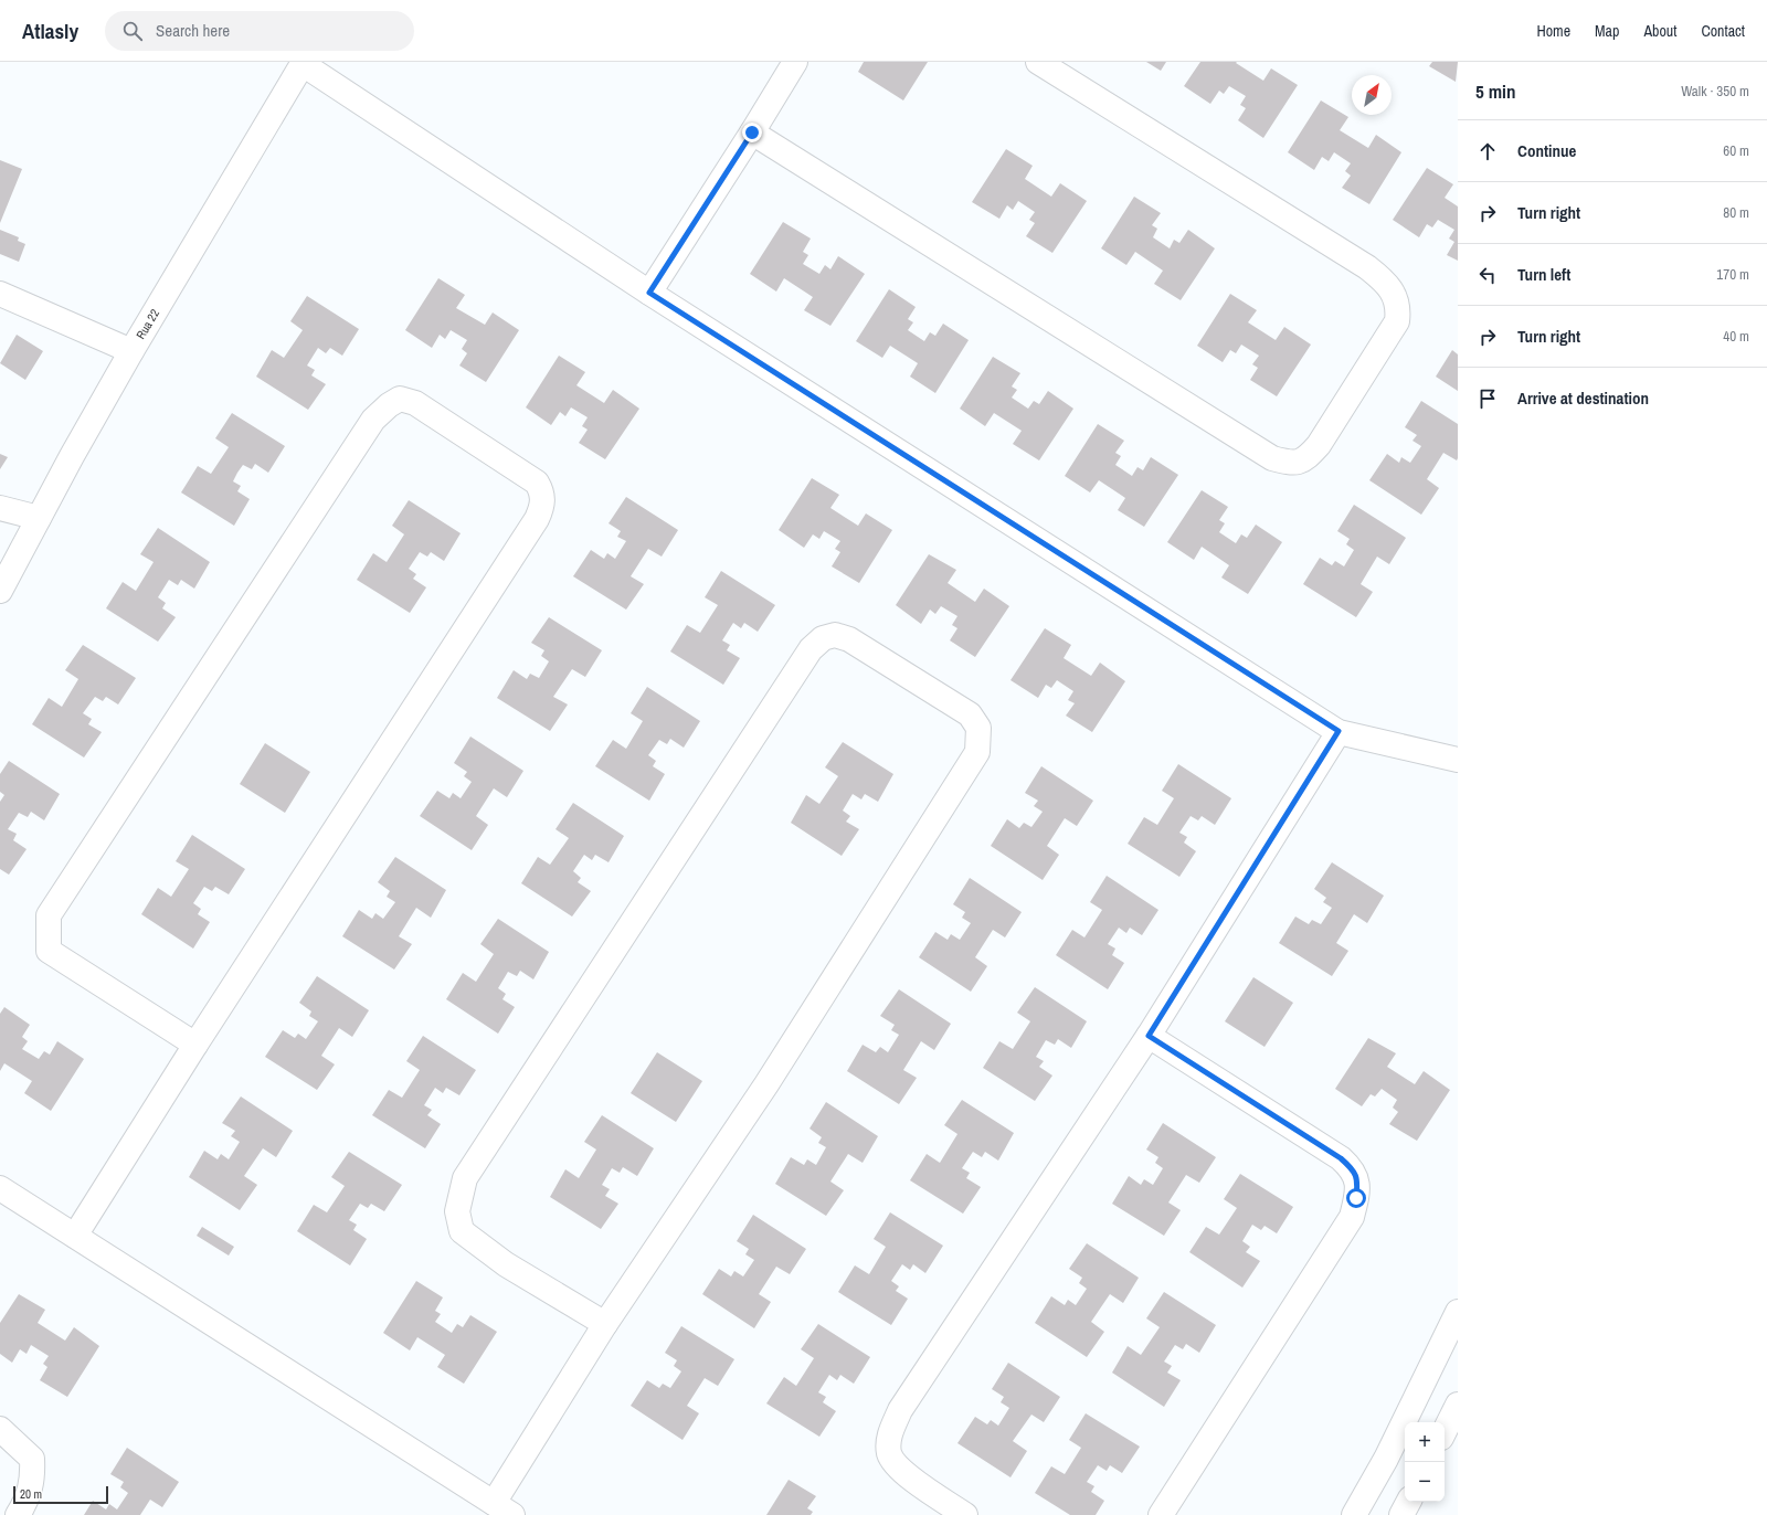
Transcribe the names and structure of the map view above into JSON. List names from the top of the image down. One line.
{"streets":{"street":["Rua 22"]},"scale_bar":"20 m","north":"top right","page":{"header":"Atlasly","search":"Search here","nav":["Home","Map","About","Contact"],"heading":["5 min","Walk · 350 m"],"list":[["Continue","60 m"],["Turn right","80 m"],["Turn left","170 m"],["Turn right","40 m"],"Arrive at destination"],"map_buttons":["+","−"],"scale":"20 m"}}
